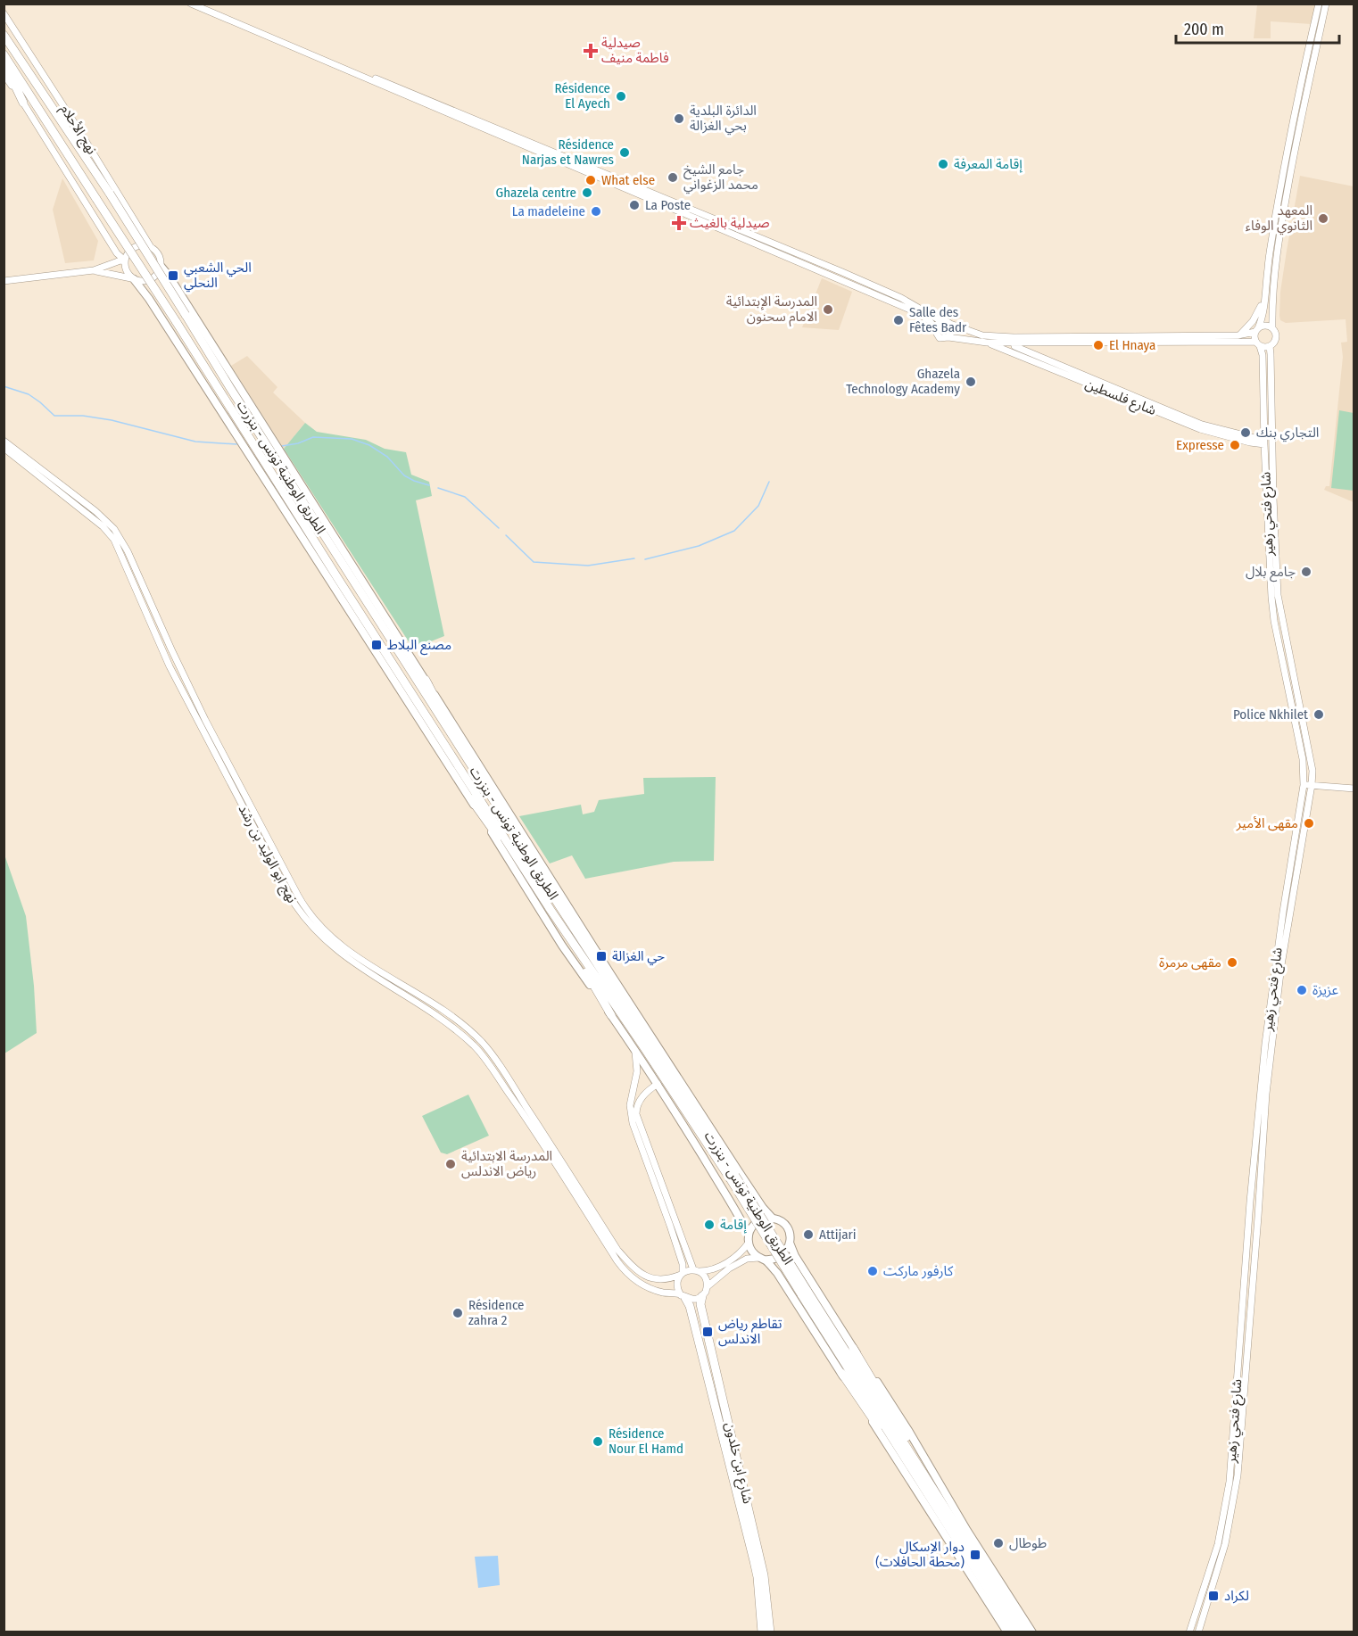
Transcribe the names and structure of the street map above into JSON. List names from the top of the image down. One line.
{"streets":{"highway":["الطريق الوطنية تونس - بنزرت","شارع ابن خلدون"],"street":["نهج الأحلام","شارع فلسطين","شارع فتحي زهير","نهج ابو الوليد بن رشد"]},"crossings":[["شارع فلسطين","شارع فتحي زهير"],["نهج ابو الوليد بن رشد","شارع ابن خلدون"]],"places":{"health":["صيدلية فاطمة منيف","صيدلية بالغيث"],"other":["Résidence El Ayech","الدائرة البلدية بحي الغزالة","Résidence Narjas et Nawres","إقامة المعرفة","جامع الشيخ محمد الزغواني","What else","Ghazela centre","La Poste","La madeleine","المعهد الثانوي الوفاء","المدرسة الإبتدائية الامام سحنون","Salle des Fêtes Badr","El Hnaya","Ghazela Technology Academy","التجاري بنك","Expresse","جامع بلال","Police Nkhilet","مقهى الأمير","مقهى مرمرة","عزيزة","المدرسة الابتدائية رياض الاندلس","إقامة","Attijari","كارفور ماركت","Résidence zahra 2","Résidence Nour El Hamd","طوطال"],"transit":["الحي الشعبي النحلي","مصنع البلاط","حي الغزالة","تقاطع رياض الاندلس","دوار الإسكال (محطة الحافلات)","لكراد"]},"scale_bar":"200 m"}
